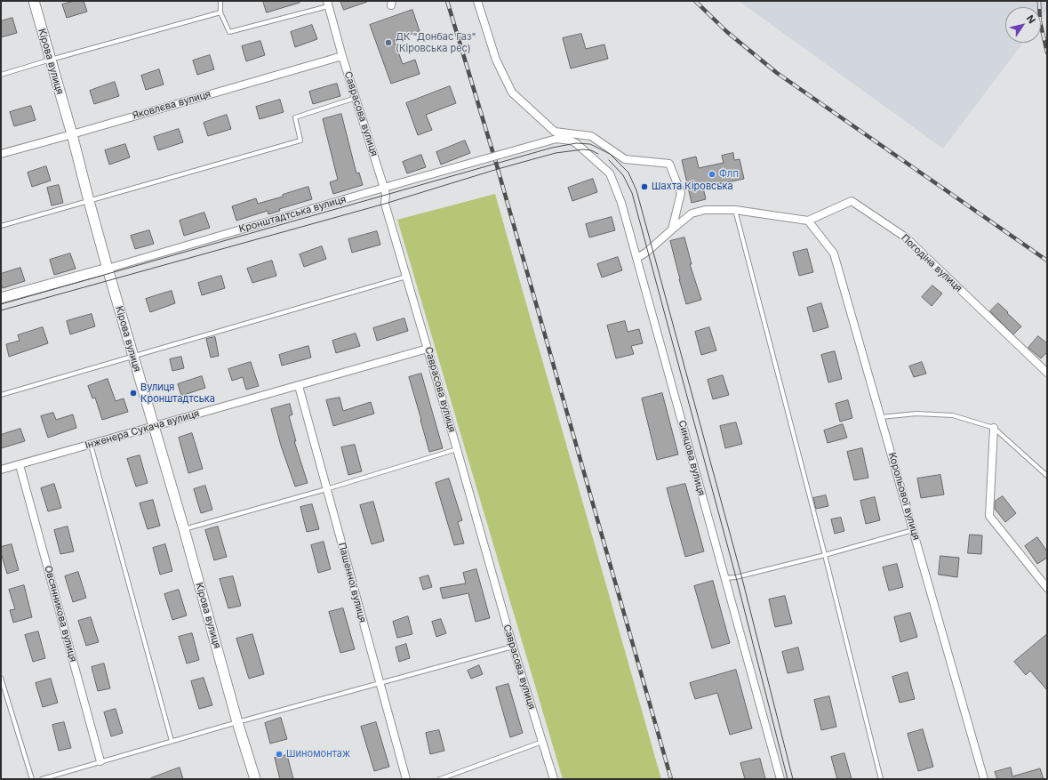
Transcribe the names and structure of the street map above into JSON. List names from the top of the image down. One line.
{"streets":{"main road":["Кірова вулиця","Кронштадтська вулиця"],"street":["Яковлєва вулиця","Саврасова вулиця","Погодіна вулиця","Інженера Сукача вулиця","Синцова вулиця","Корольової вулиця","Пашенної вулиця","Овсянникова вулиця"]},"crossings":[["Кірова вулиця","Яковлєва вулиця"],["Кірова вулиця","Кронштадтська вулиця"],["Кірова вулиця","Інженера Сукача вулиця"],["Яковлєва вулиця","Саврасова вулиця"],["Саврасова вулиця","Кронштадтська вулиця"],["Саврасова вулиця","Інженера Сукача вулиця"],["Кронштадтська вулиця","Синцова вулиця"],["Погодіна вулиця","Корольової вулиця"],["Інженера Сукача вулиця","Пашенної вулиця"],["Інженера Сукача вулиця","Овсянникова вулиця"]],"places":["ДК \"Донбас Газ\" (Кіровська рес)","Флп","Шахта Кіровська","Вулиця Кронштадтська","Шиномонтаж"],"north":"top right"}
